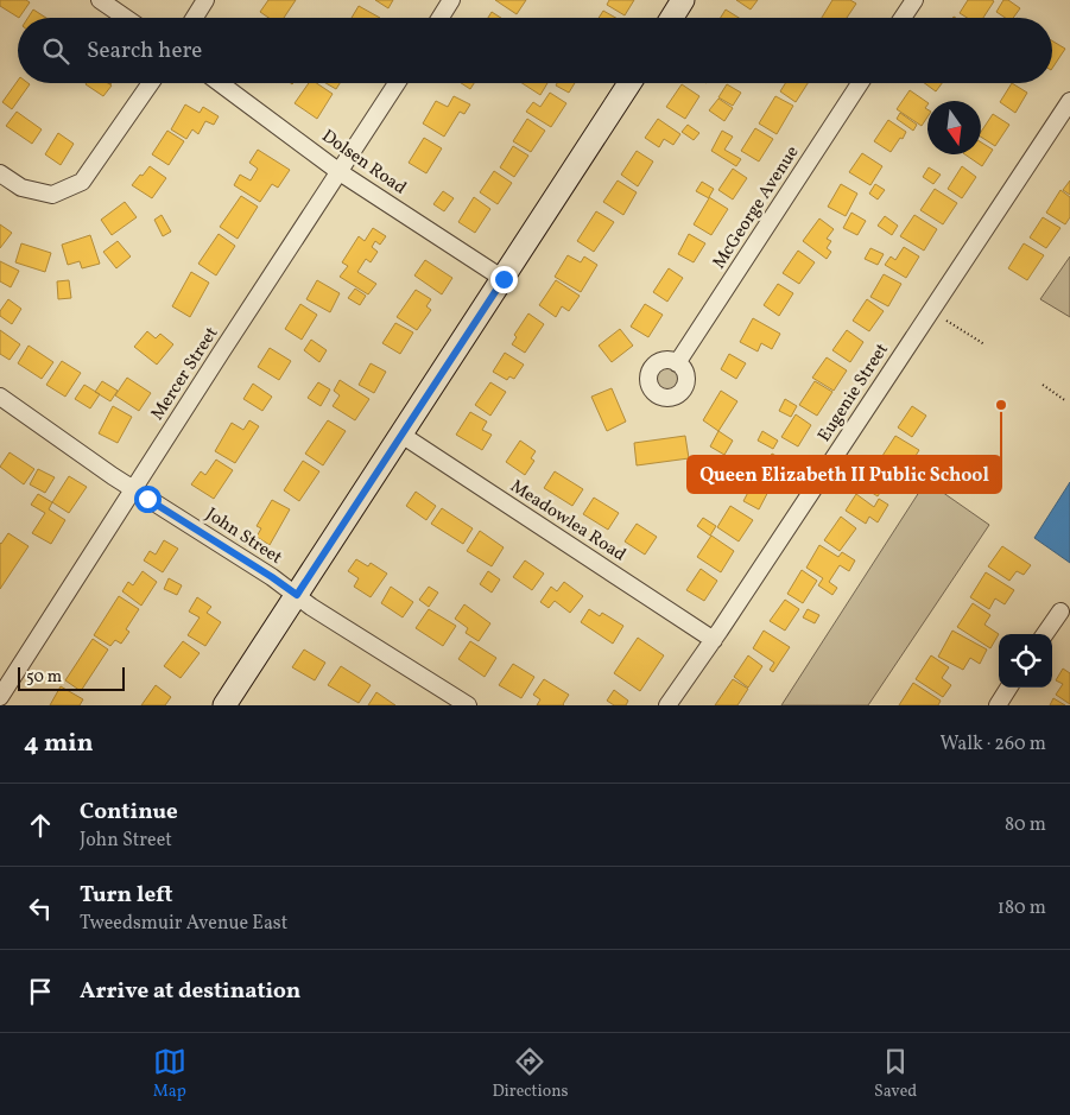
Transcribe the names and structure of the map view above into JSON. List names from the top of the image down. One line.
{"streets":{"street":["Dolsen Road","McGeorge Avenue","Mercer Street","Eugenie Street","Meadowlea Road","John Street"]},"crossings":[["Dolsen Road","Mercer Street"],["Mercer Street","John Street"],["Eugenie Street","Meadowlea Road"]],"places":["Queen Elizabeth II Public School"],"scale_bar":"50 m","north":"bottom","page":{"search":"Search here","scale":"50 m","heading":["4 min","Walk · 260 m"],"list":[["Continue","John Street","80 m"],["Turn left","Tweedsmuir Avenue East","180 m"],"Arrive at destination"],"nav":["Map","Directions","Saved"]}}
